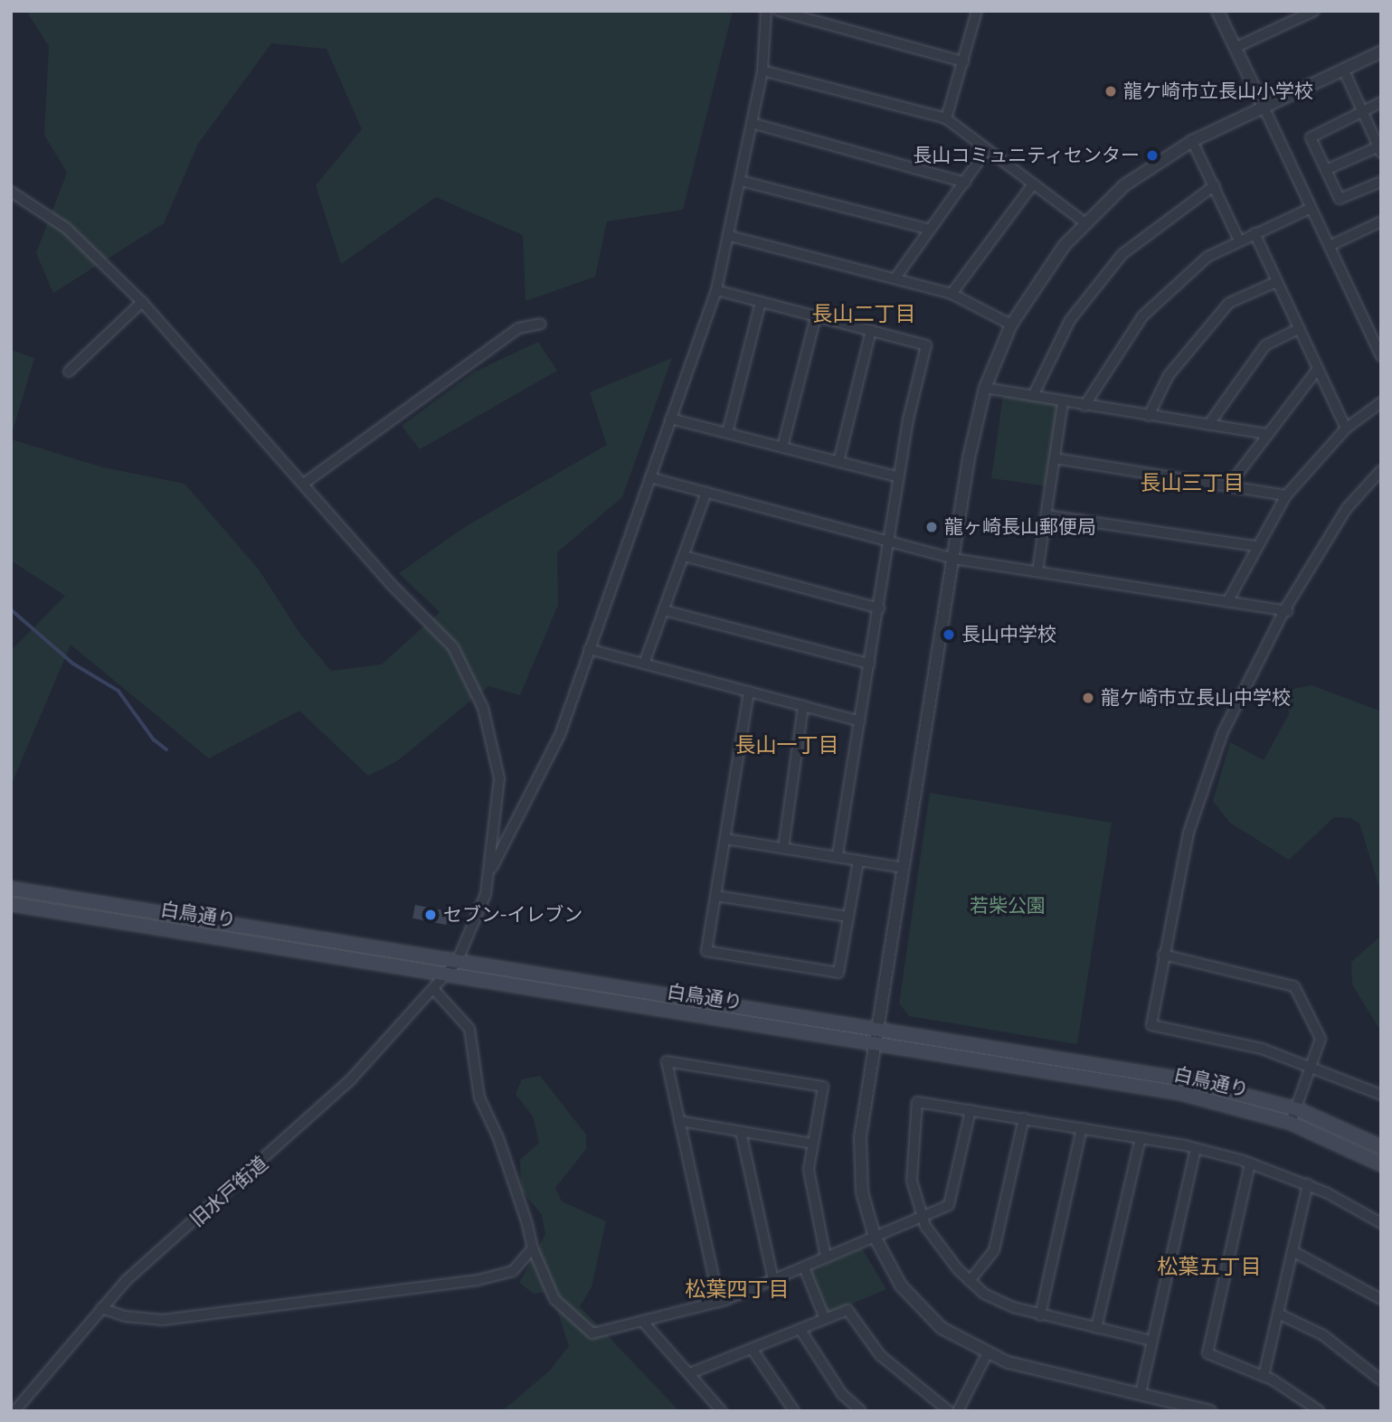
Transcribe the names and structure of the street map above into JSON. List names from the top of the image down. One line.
{"streets":{"main road":["白鳥通り"],"street":["旧水戸街道"]},"crossings":[["白鳥通り","旧水戸街道"]],"districts":["長山二丁目","長山三丁目","長山一丁目","松葉五丁目","松葉四丁目"],"parks":["若柴公園"],"places":["龍ケ崎市立長山小学校","長山コミュニティセンター","龍ヶ崎長山郵便局","長山中学校","龍ケ崎市立長山中学校","セブン-イレブン"]}
